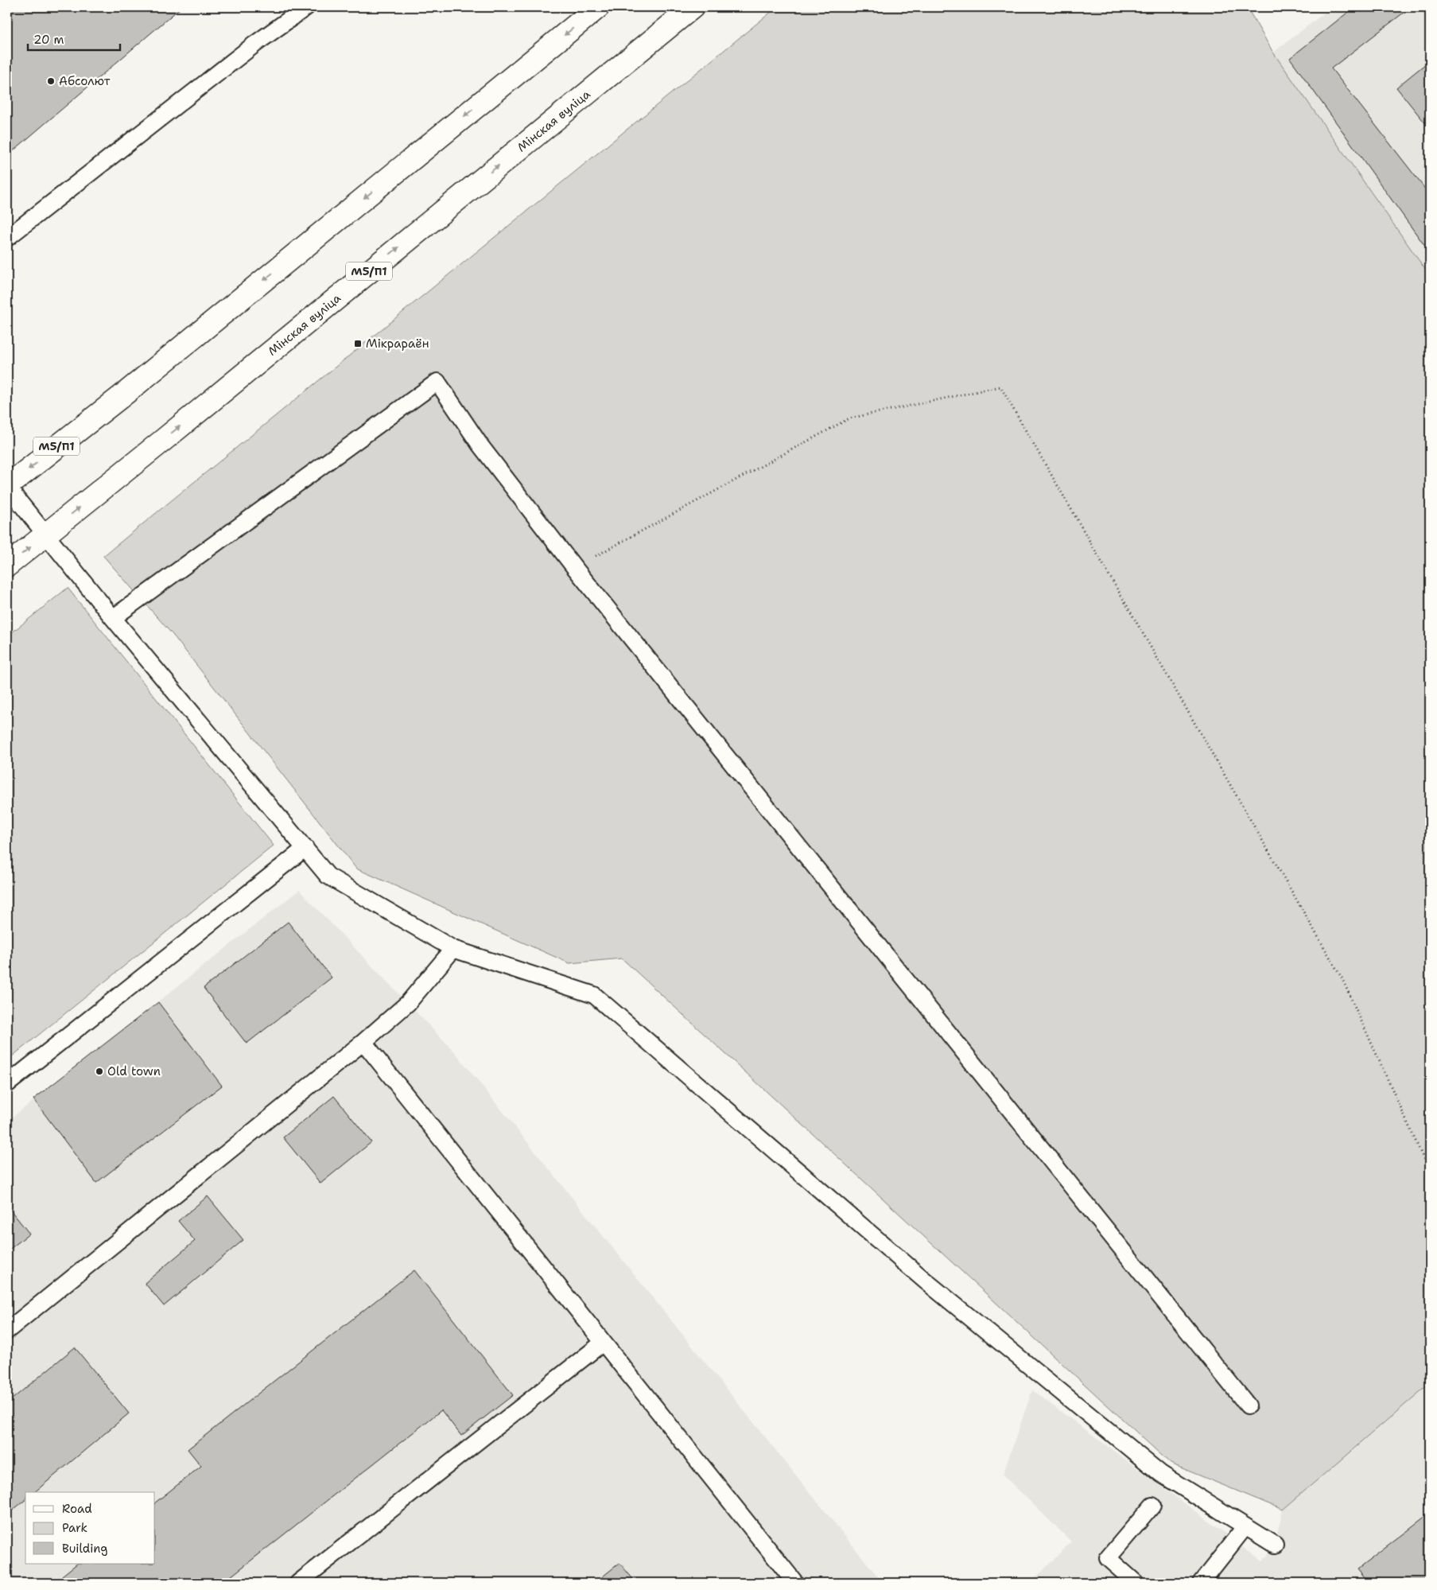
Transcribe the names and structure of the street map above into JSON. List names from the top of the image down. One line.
{"streets":{"main road":["Мінская вуліца","М5/П1"]},"places":{"other":["Абсолют","Old town"],"transit":["Мікрараён"]},"legend":["Road","Park","Building"],"scale_bar":"20 m"}
